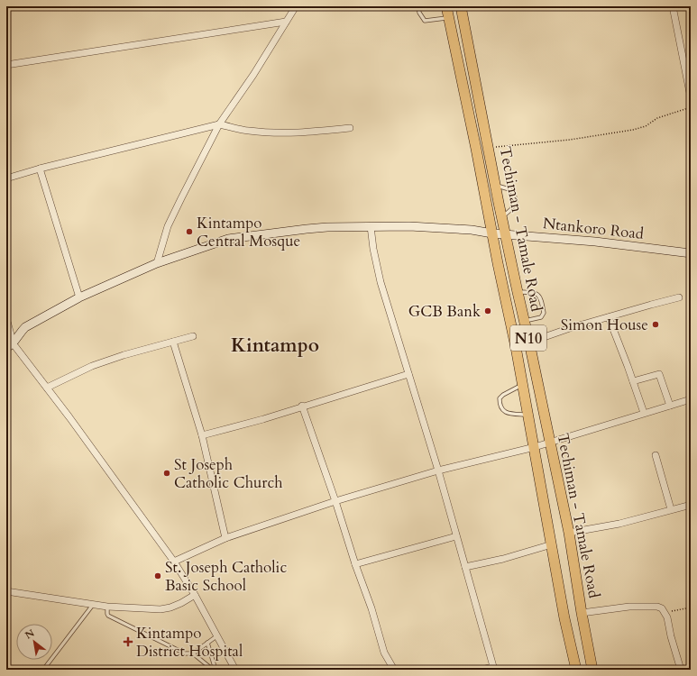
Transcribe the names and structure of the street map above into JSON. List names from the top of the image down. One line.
{"streets":{"highway":["Techiman - Tamale Road","N10"],"main road":["Ntankoro Road"]},"crossings":[["Ntankoro Road","Techiman - Tamale Road"]],"districts":["Kintampo"],"places":{"other":["Kintampo Central Mosque","GCB Bank","Simon House","St Joseph Catholic Church","St. Joseph Catholic Basic School"],"health":["Kintampo District Hospital"]},"north":"top left"}
